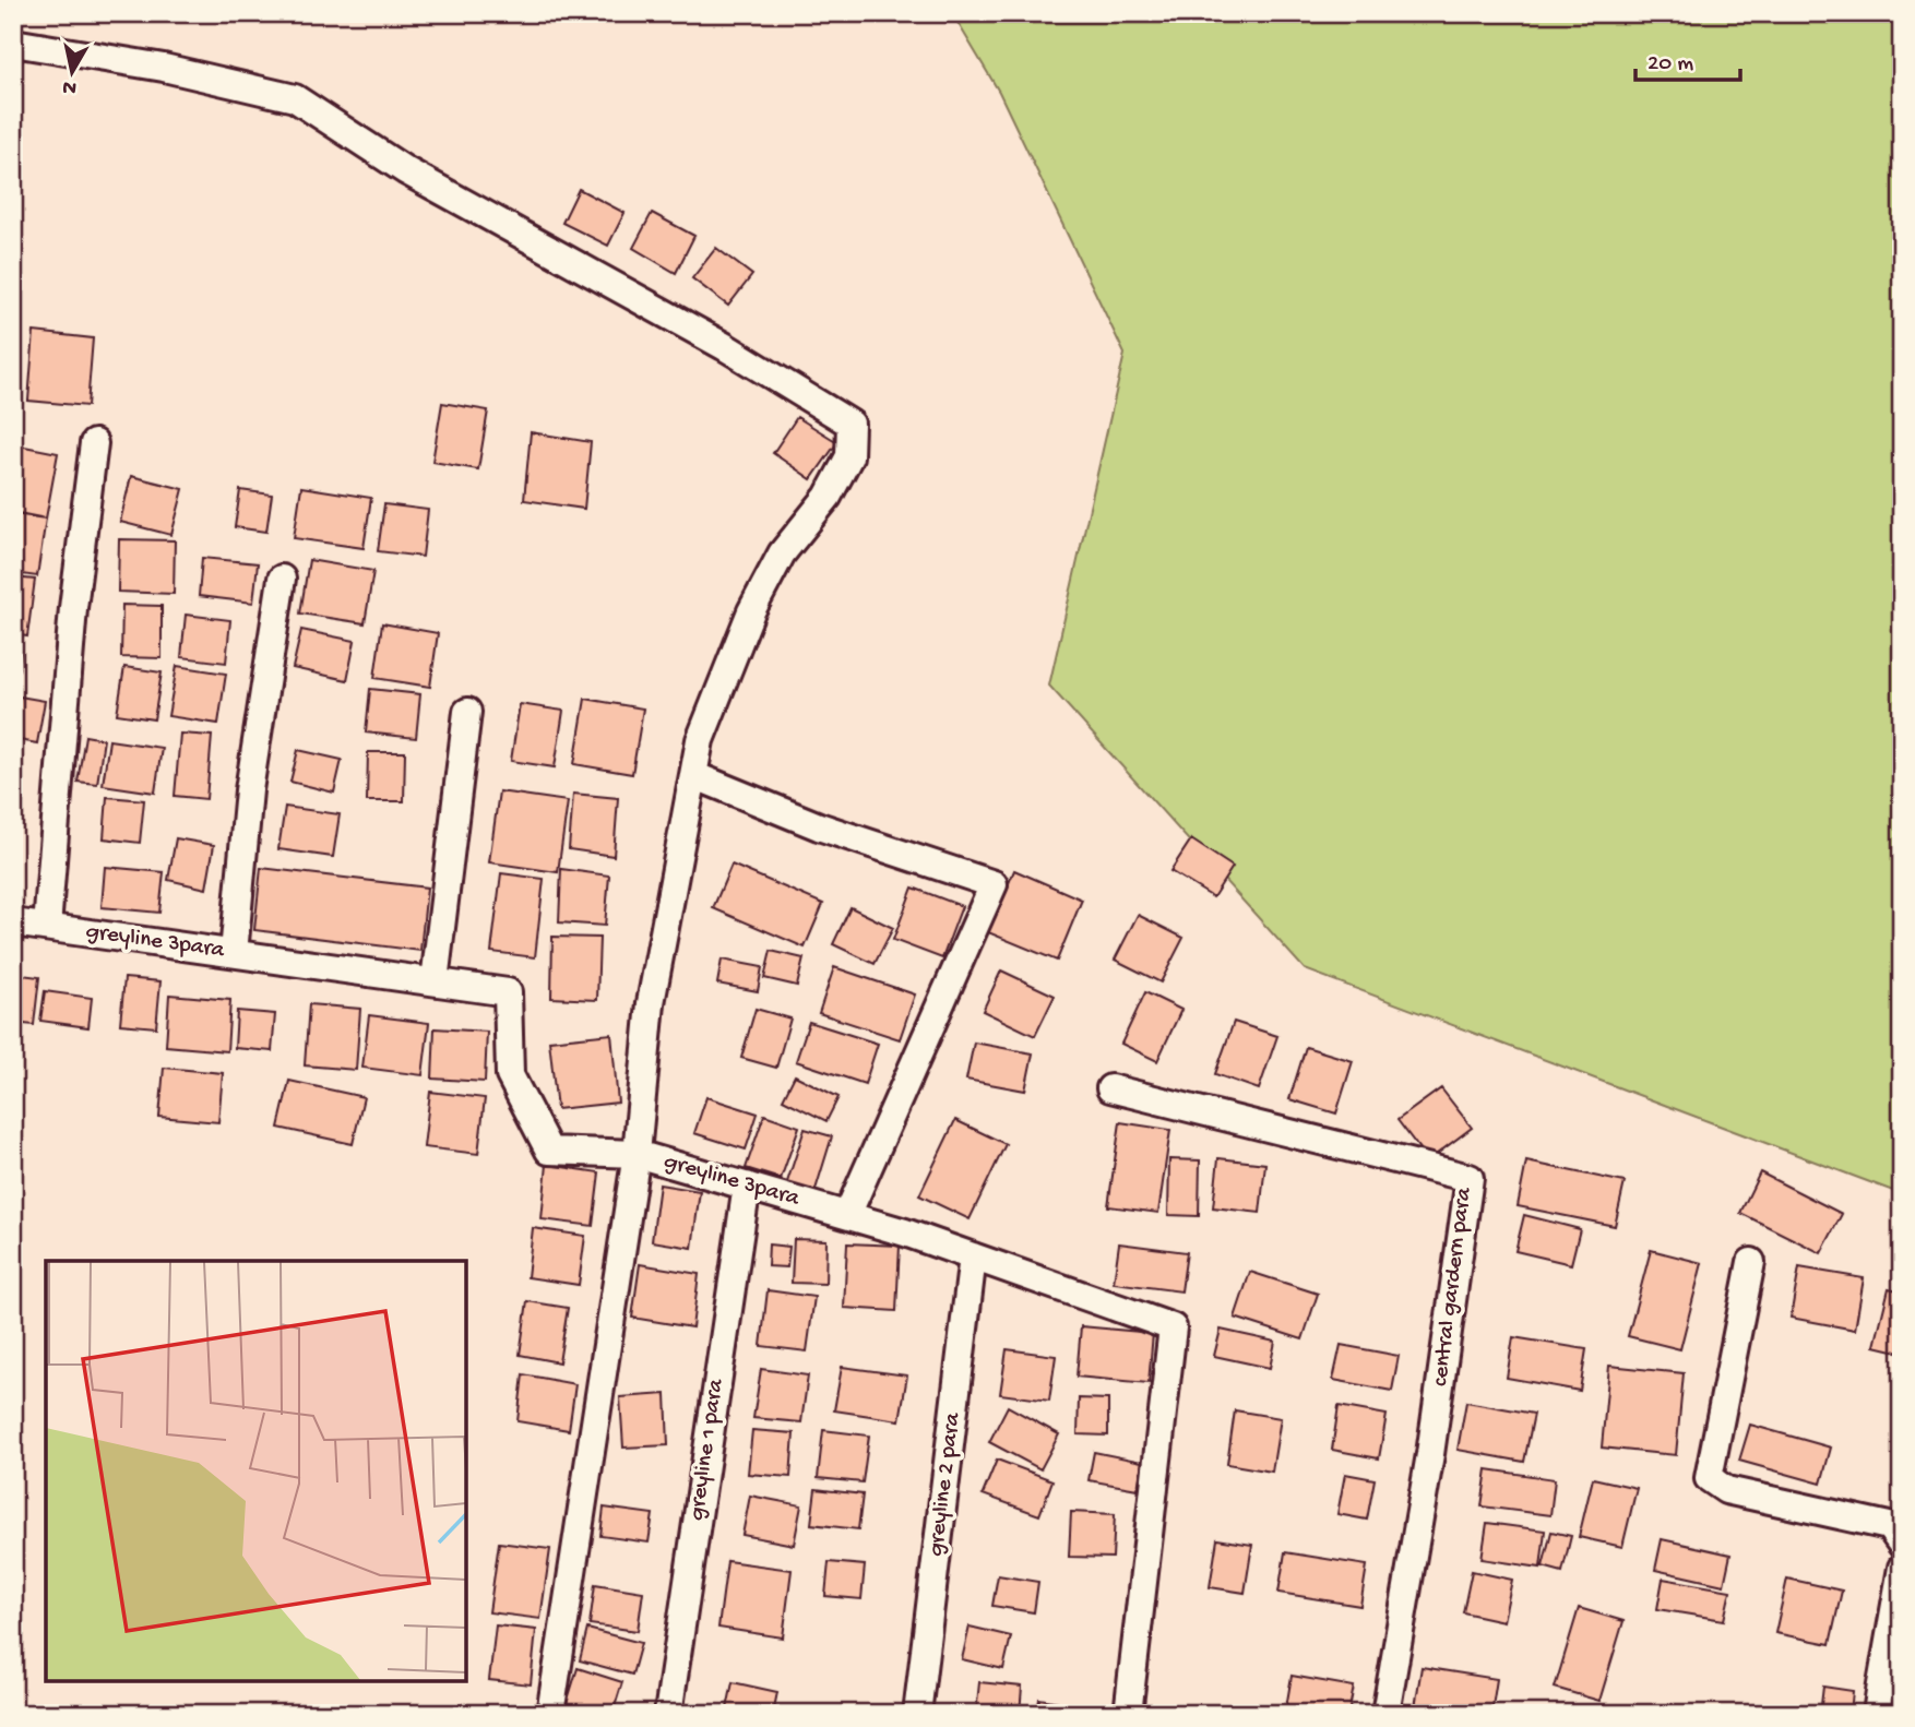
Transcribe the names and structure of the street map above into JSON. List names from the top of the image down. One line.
{"streets":{"street":["greyline 3para","central gardern para","greyline 1 para","greyline 2 para"]},"crossings":[["greyline 3para","greyline 1 para"],["greyline 3para","greyline 2 para"]],"scale_bar":"20 m","north":"bottom"}
